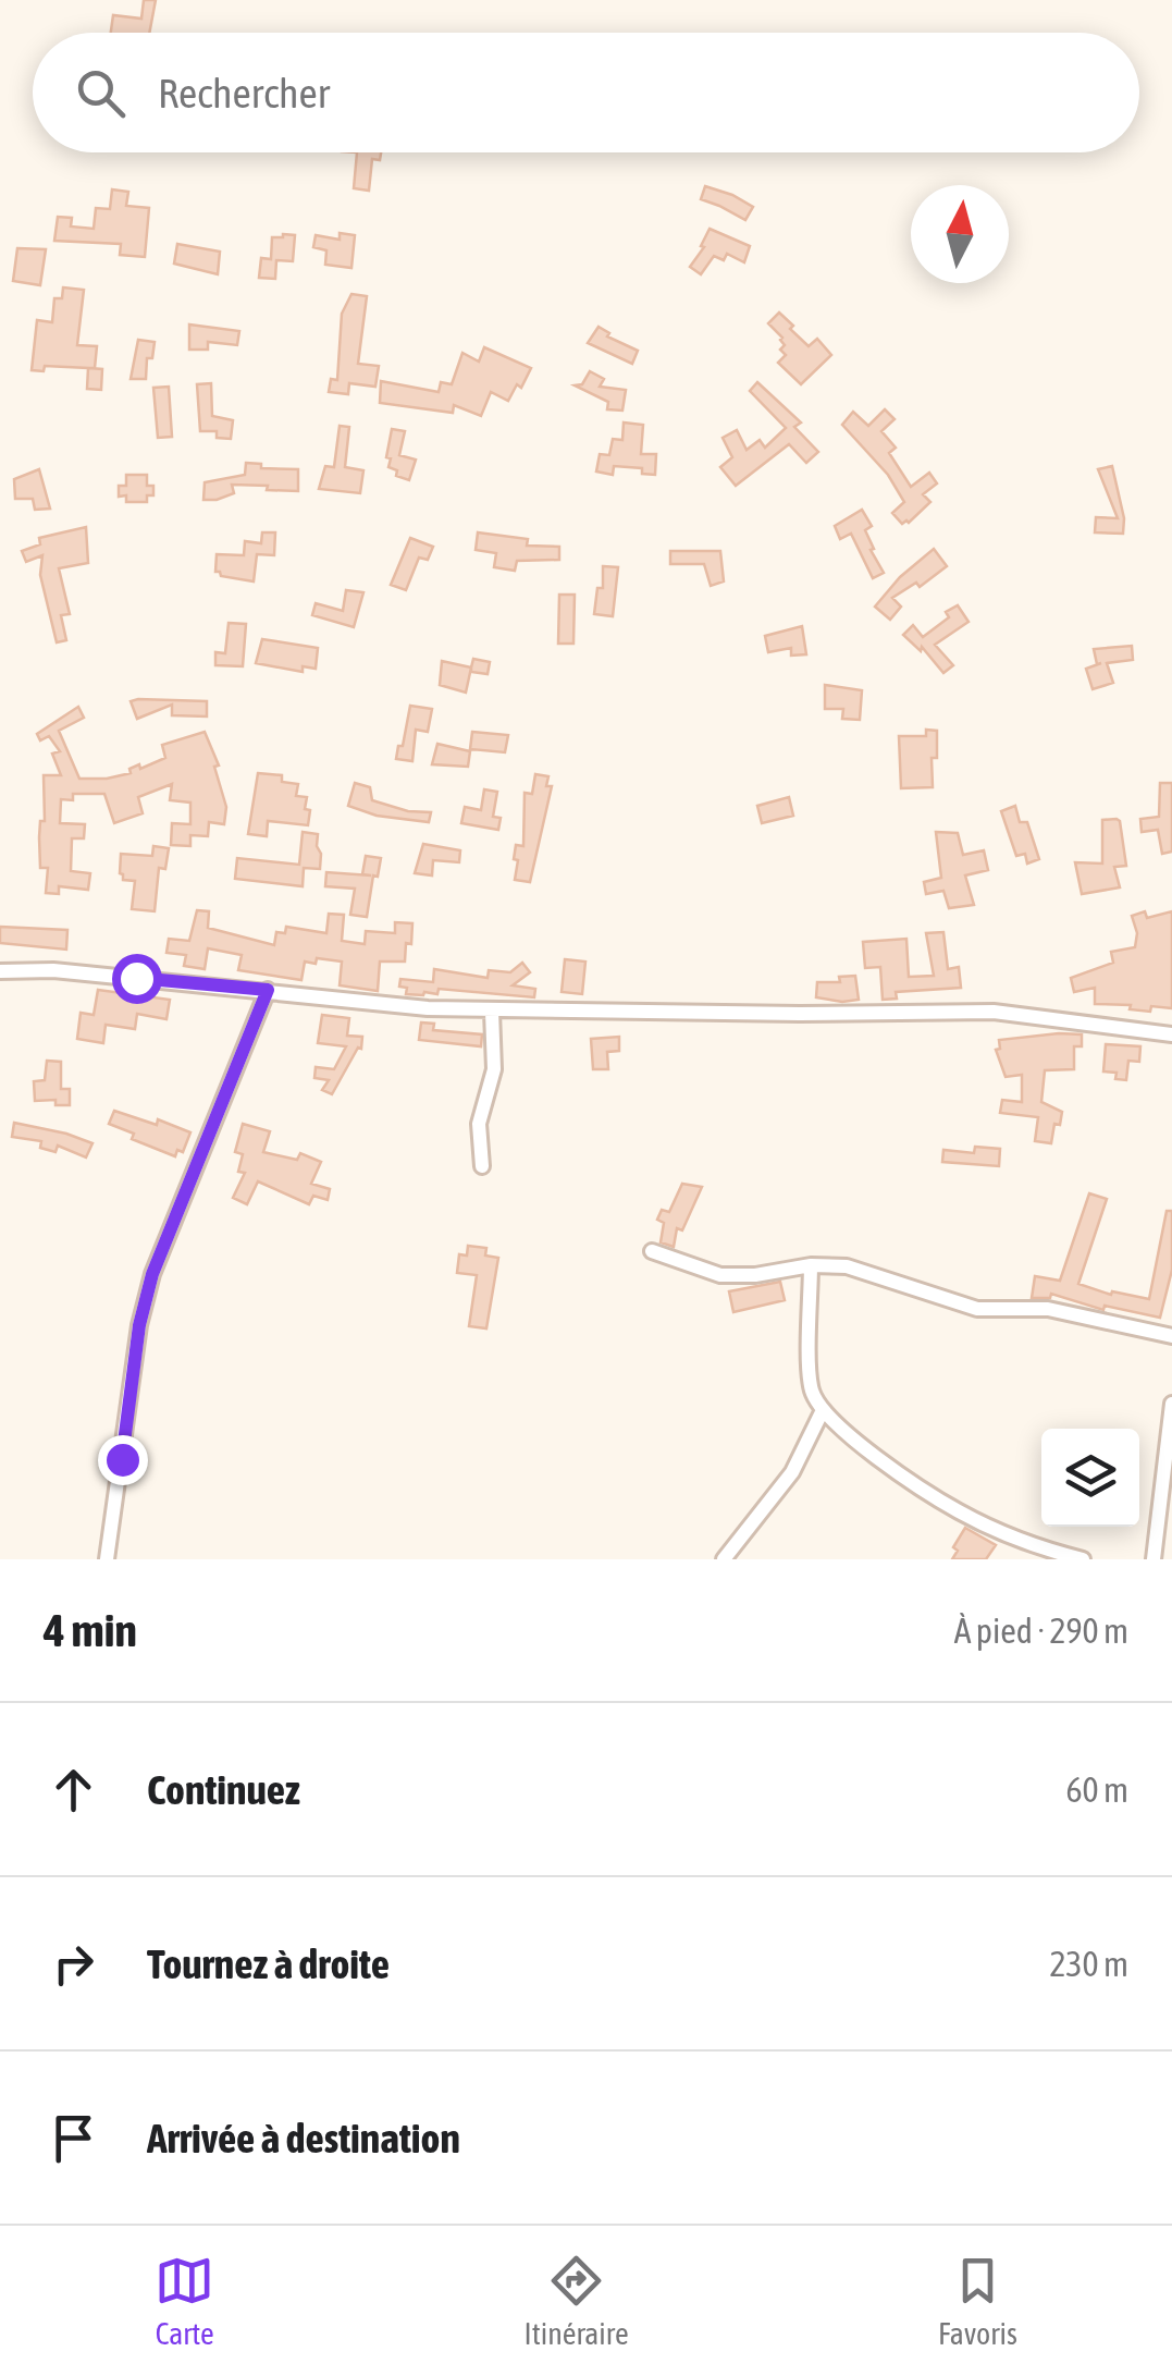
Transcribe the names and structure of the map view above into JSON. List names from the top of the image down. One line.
{"north":"top","page":{"search":"Rechercher","heading":["4 min","À pied · 290 m"],"list":[["Continuez","60 m"],["Tournez à droite","230 m"],"Arrivée à destination"],"nav":["Carte","Itinéraire","Favoris"]}}
